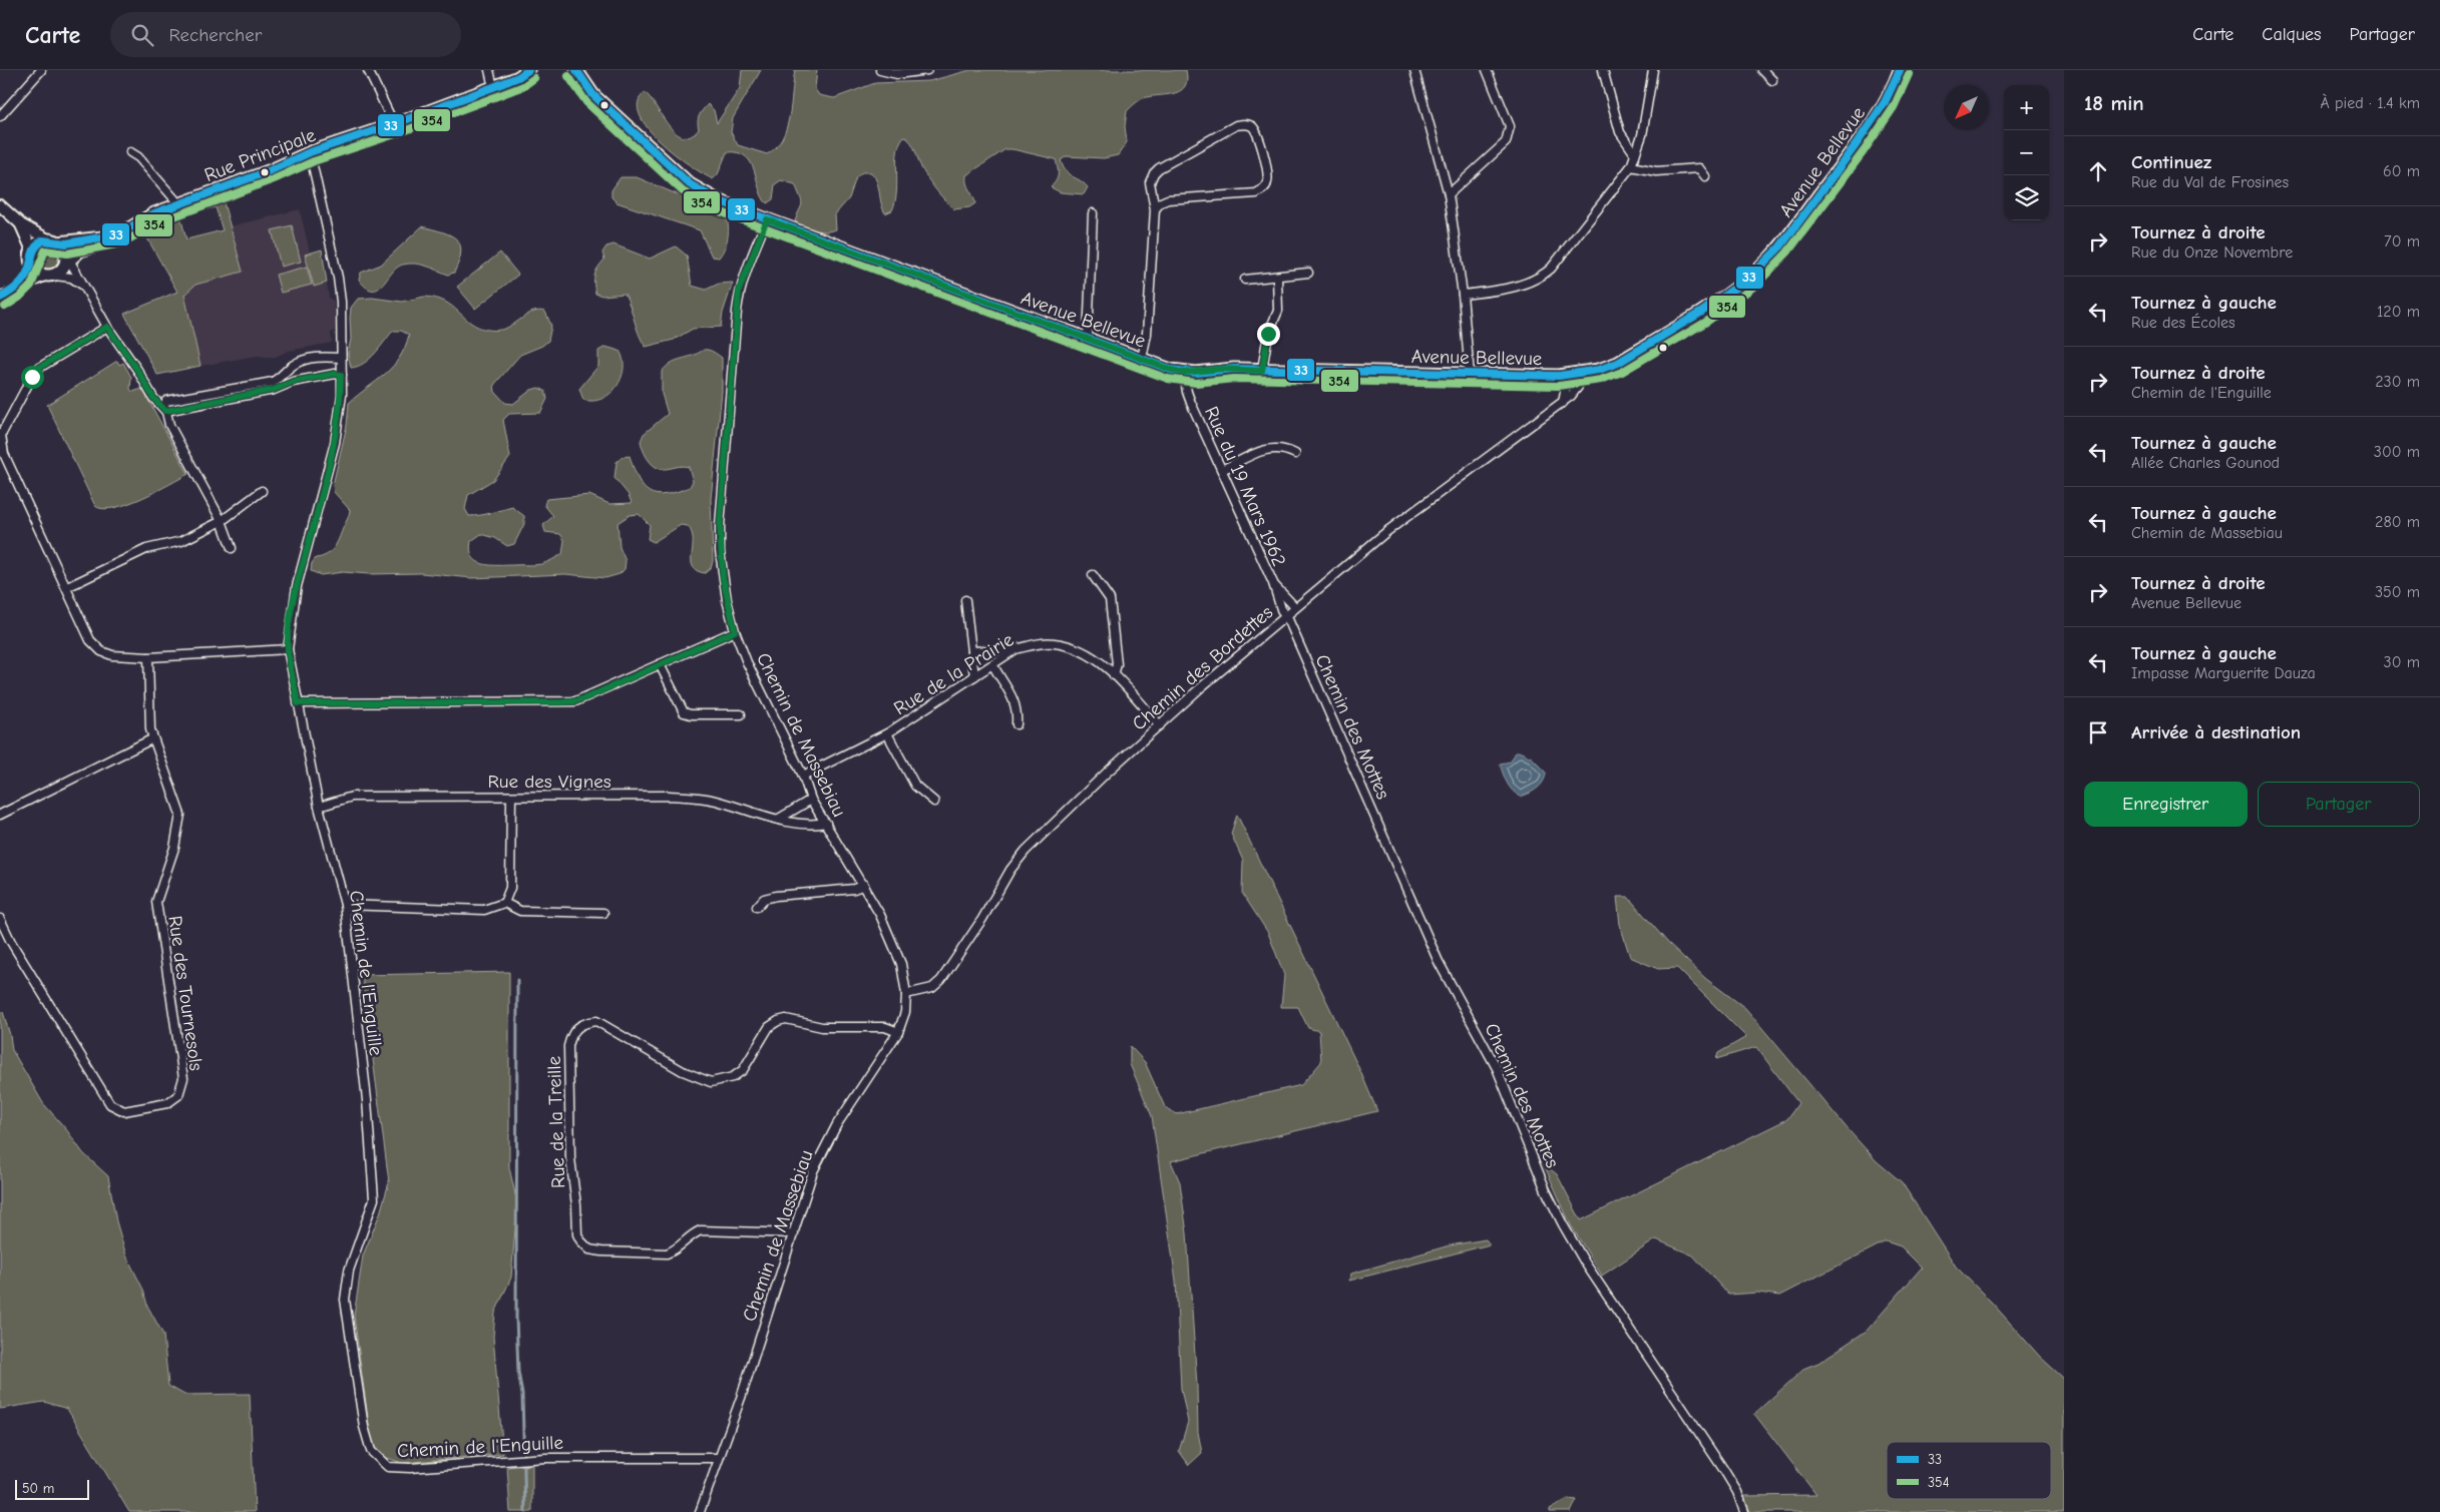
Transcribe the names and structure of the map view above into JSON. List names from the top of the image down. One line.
{"streets":{"main road":["Rue Principale","Avenue Bellevue"],"street":["Rue du 19 Mars 1962","Chemin des Bordettes","Rue de la Prairie","Chemin des Mottes","Chemin de Massebiau","Rue des Vignes","Chemin de l'Enguille","Rue des Tournesols","Rue de la Treille"]},"crossings":[["Rue Principale","Chemin de l'Enguille"],["Avenue Bellevue","Rue du 19 Mars 1962"],["Avenue Bellevue","Chemin des Bordettes"],["Avenue Bellevue","Chemin de Massebiau"],["Rue du 19 Mars 1962","Chemin des Bordettes"],["Rue du 19 Mars 1962","Chemin des Mottes"],["Chemin des Bordettes","Rue de la Prairie"],["Chemin des Bordettes","Chemin des Mottes"],["Chemin des Bordettes","Chemin de Massebiau"],["Rue de la Prairie","Chemin de Massebiau"],["Chemin de Massebiau","Rue des Vignes"],["Chemin de Massebiau","Chemin de l'Enguille"],["Chemin de Massebiau","Rue de la Treille"],["Rue des Vignes","Chemin de l'Enguille"]],"lines":["transit line 33","transit line 354"],"legend":["33","354"],"scale_bar":"50 m","north":"bottom left","page":{"header":"Carte","search":"Rechercher","nav":["Carte","Calques","Partager"],"heading":["18 min","À pied · 1.4 km"],"map_buttons":["+","−"],"list":[["Continuez","Rue du Val de Frosines","60 m"],["Tournez à droite","Rue du Onze Novembre","70 m"],["Tournez à gauche","Rue des Écoles","120 m"],["Tournez à droite","Chemin de l'Enguille","230 m"],["Tournez à gauche","Allée Charles Gounod","300 m"],["Tournez à gauche","Chemin de Massebiau","280 m"],["Tournez à droite","Avenue Bellevue","350 m"],["Tournez à gauche","Impasse Marguerite Dauza","30 m"],"Arrivée à destination"],"buttons":["Enregistrer","Partager"],"scale":"50 m"}}
